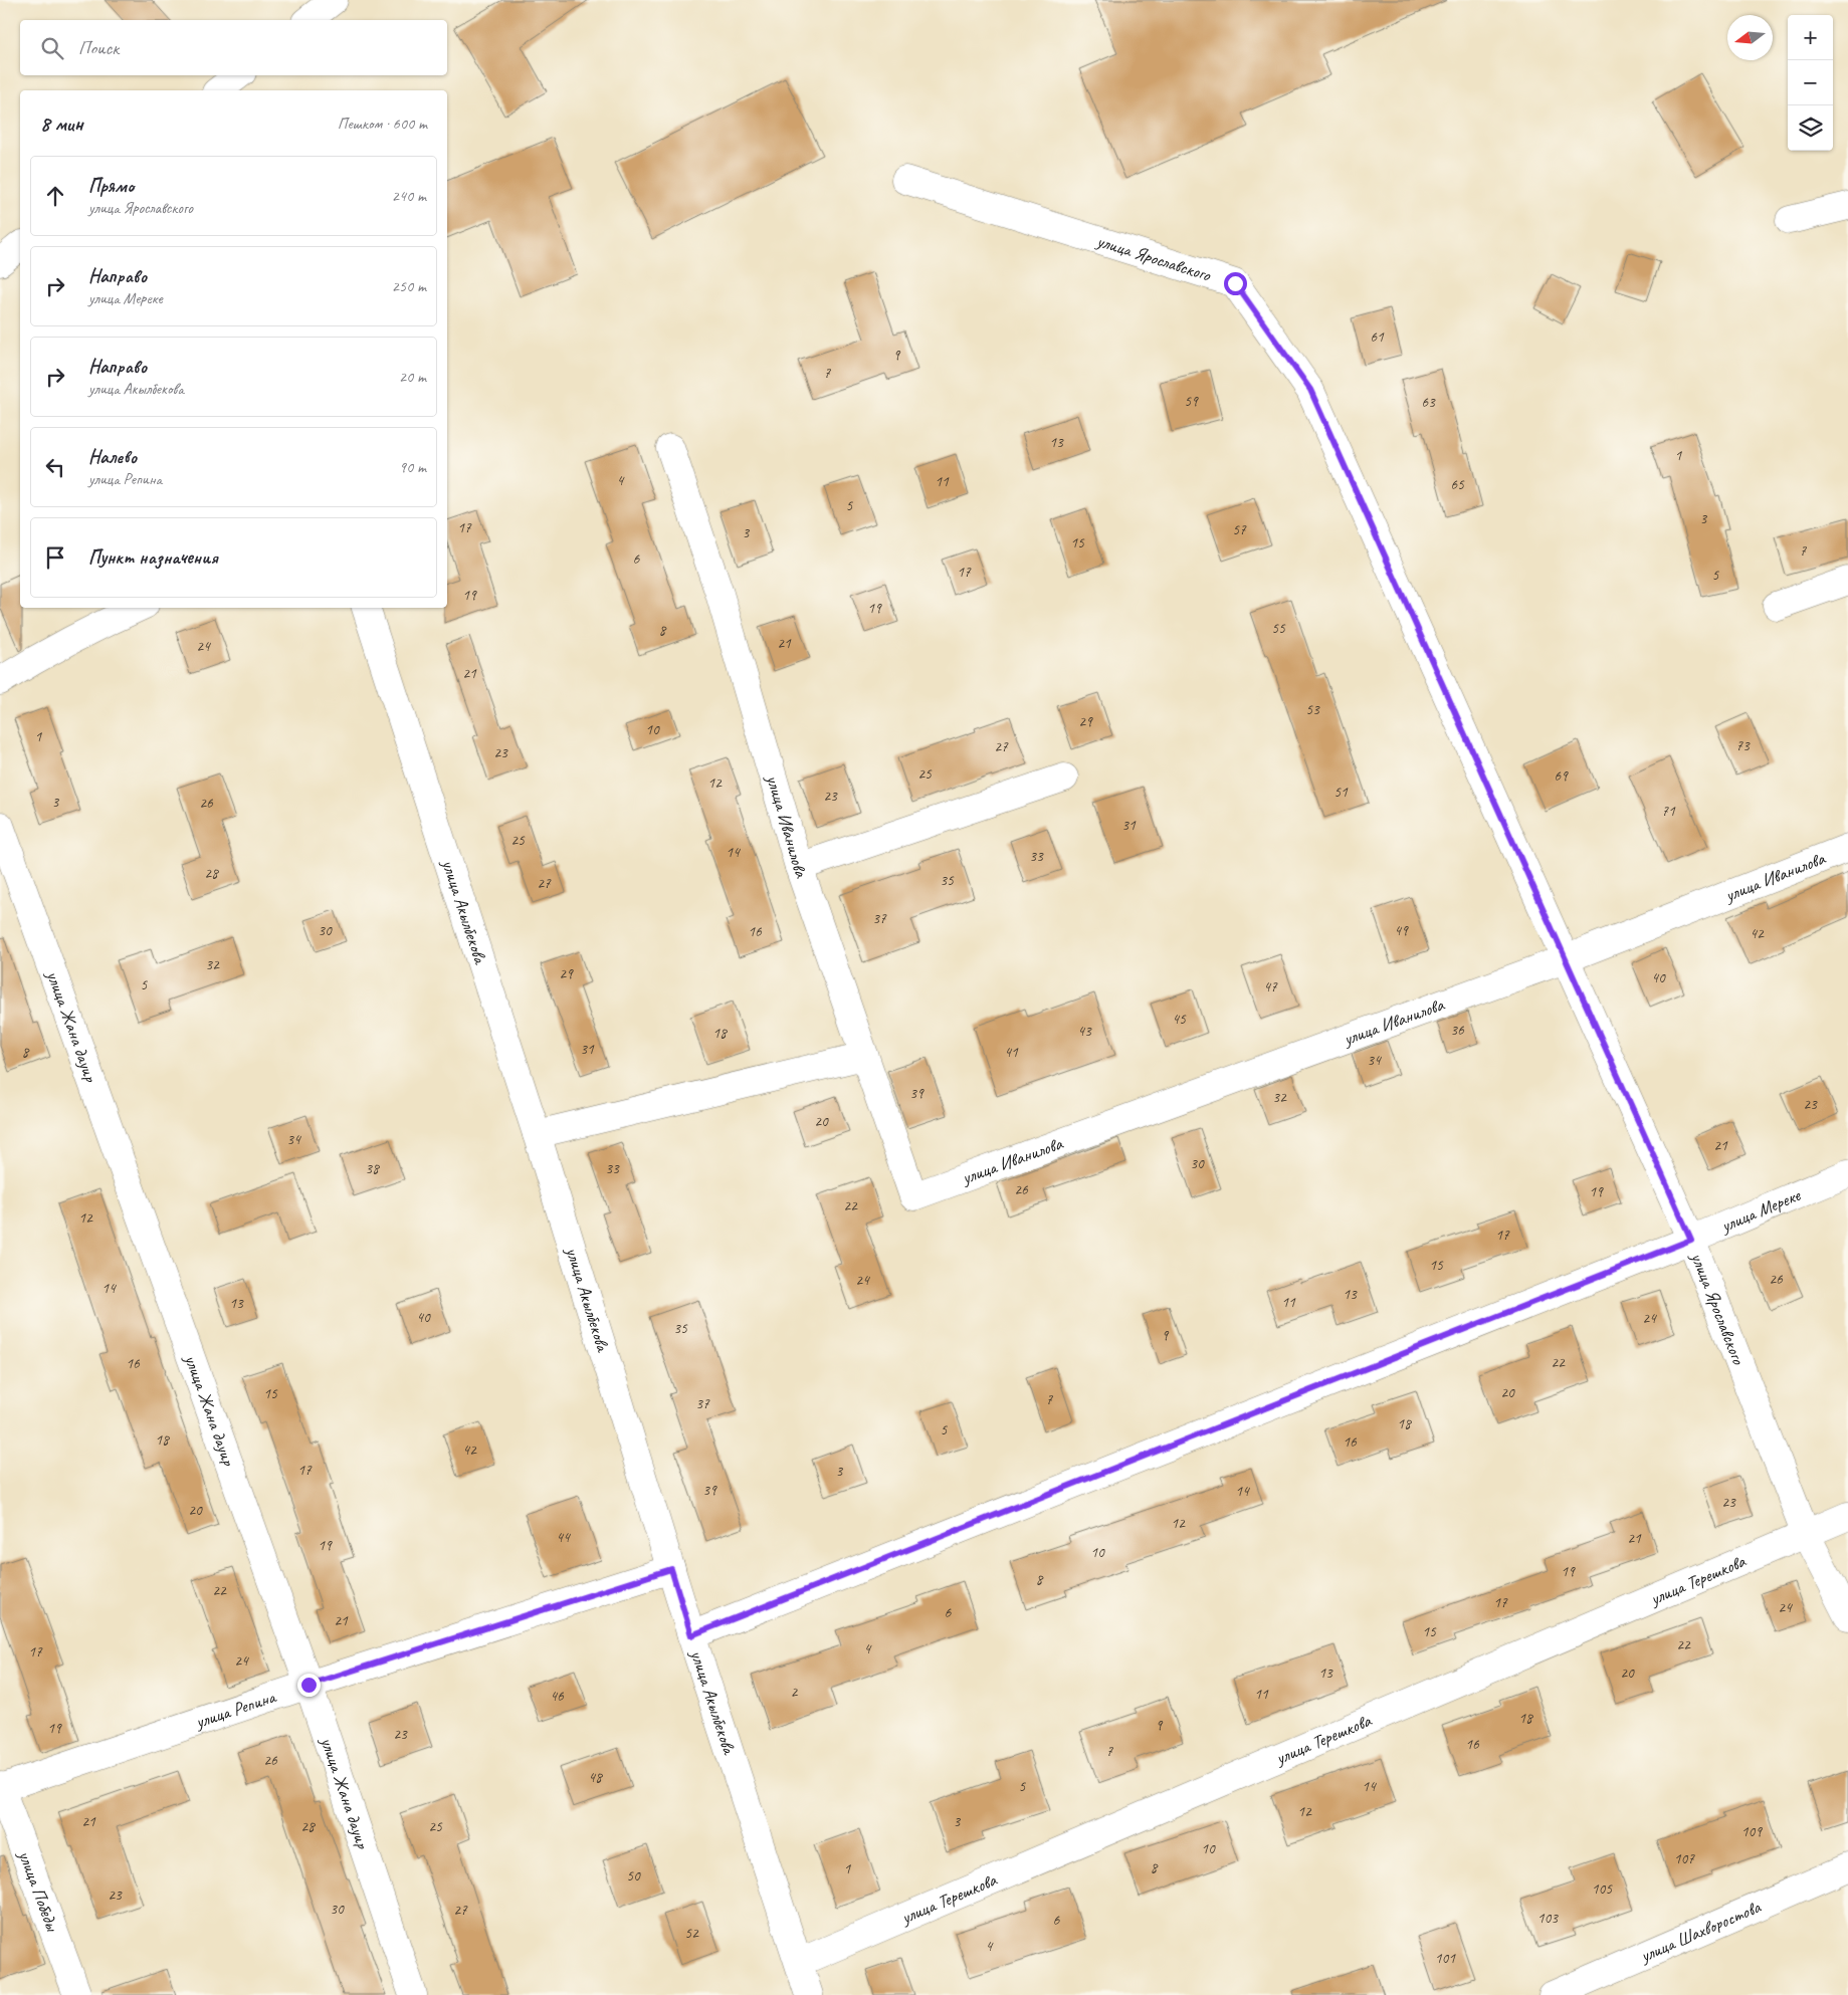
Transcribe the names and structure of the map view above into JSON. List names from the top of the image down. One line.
{"streets":{"street":["улица Ярославского","улица Иванилова","улица Акылбекова","улица Жана дауир","улица Мереке","улица Терешкова","улица Репина","улица Победы","улица Шахворостова"]},"crossings":[["улица Ярославского","улица Иванилова"],["улица Ярославского","улица Мереке"],["улица Ярославского","улица Терешкова"],["улица Акылбекова","улица Мереке"],["улица Акылбекова","улица Терешкова"],["улица Акылбекова","улица Репина"],["улица Жана дауир","улица Репина"],["улица Репина","улица Победы"]],"house_numbers":["61","9","7","59","63","13","1","4","11","65","5","3","17","57","3","15","7","6","17","5","19","19","55","8","21","24","21","53","29","10","1","73","27","23","25","69","12","51","23","3","26","71","31","25","14","33","28","35","27","37","30","49","16","42","32","29","40","5","47","45","36","43","18","31","8","41","34","39","32","23","20","34","21","30","38","33","26","19","22","12","17","15","26","24","14","13","11","13","40","24","35","9","22","16","20","15","7","37","18","5","18","16","42","17","3","39","14","23","20","12","44","21","19","10","19","8","22","17","24","6","21","15","22","4","17","24","13","20","2","11","46","18","9","19","23","16","7","26","48","5","14","12","21","3","28","25","109","10","107","8","1","50","105","23","30","27","103","6","52","4","101"],"north":"left","page":{"map_buttons":["+","−"],"search":"Поиск","heading":["8 мин","Пешком · 600 m"],"list":[["Прямо","улица Ярославского","240 m"],["Направо","улица Мереке","250 m"],["Направо","улица Акылбекова","20 m"],["Налево","улица Репина","90 m"],"Пункт назначения"]}}
